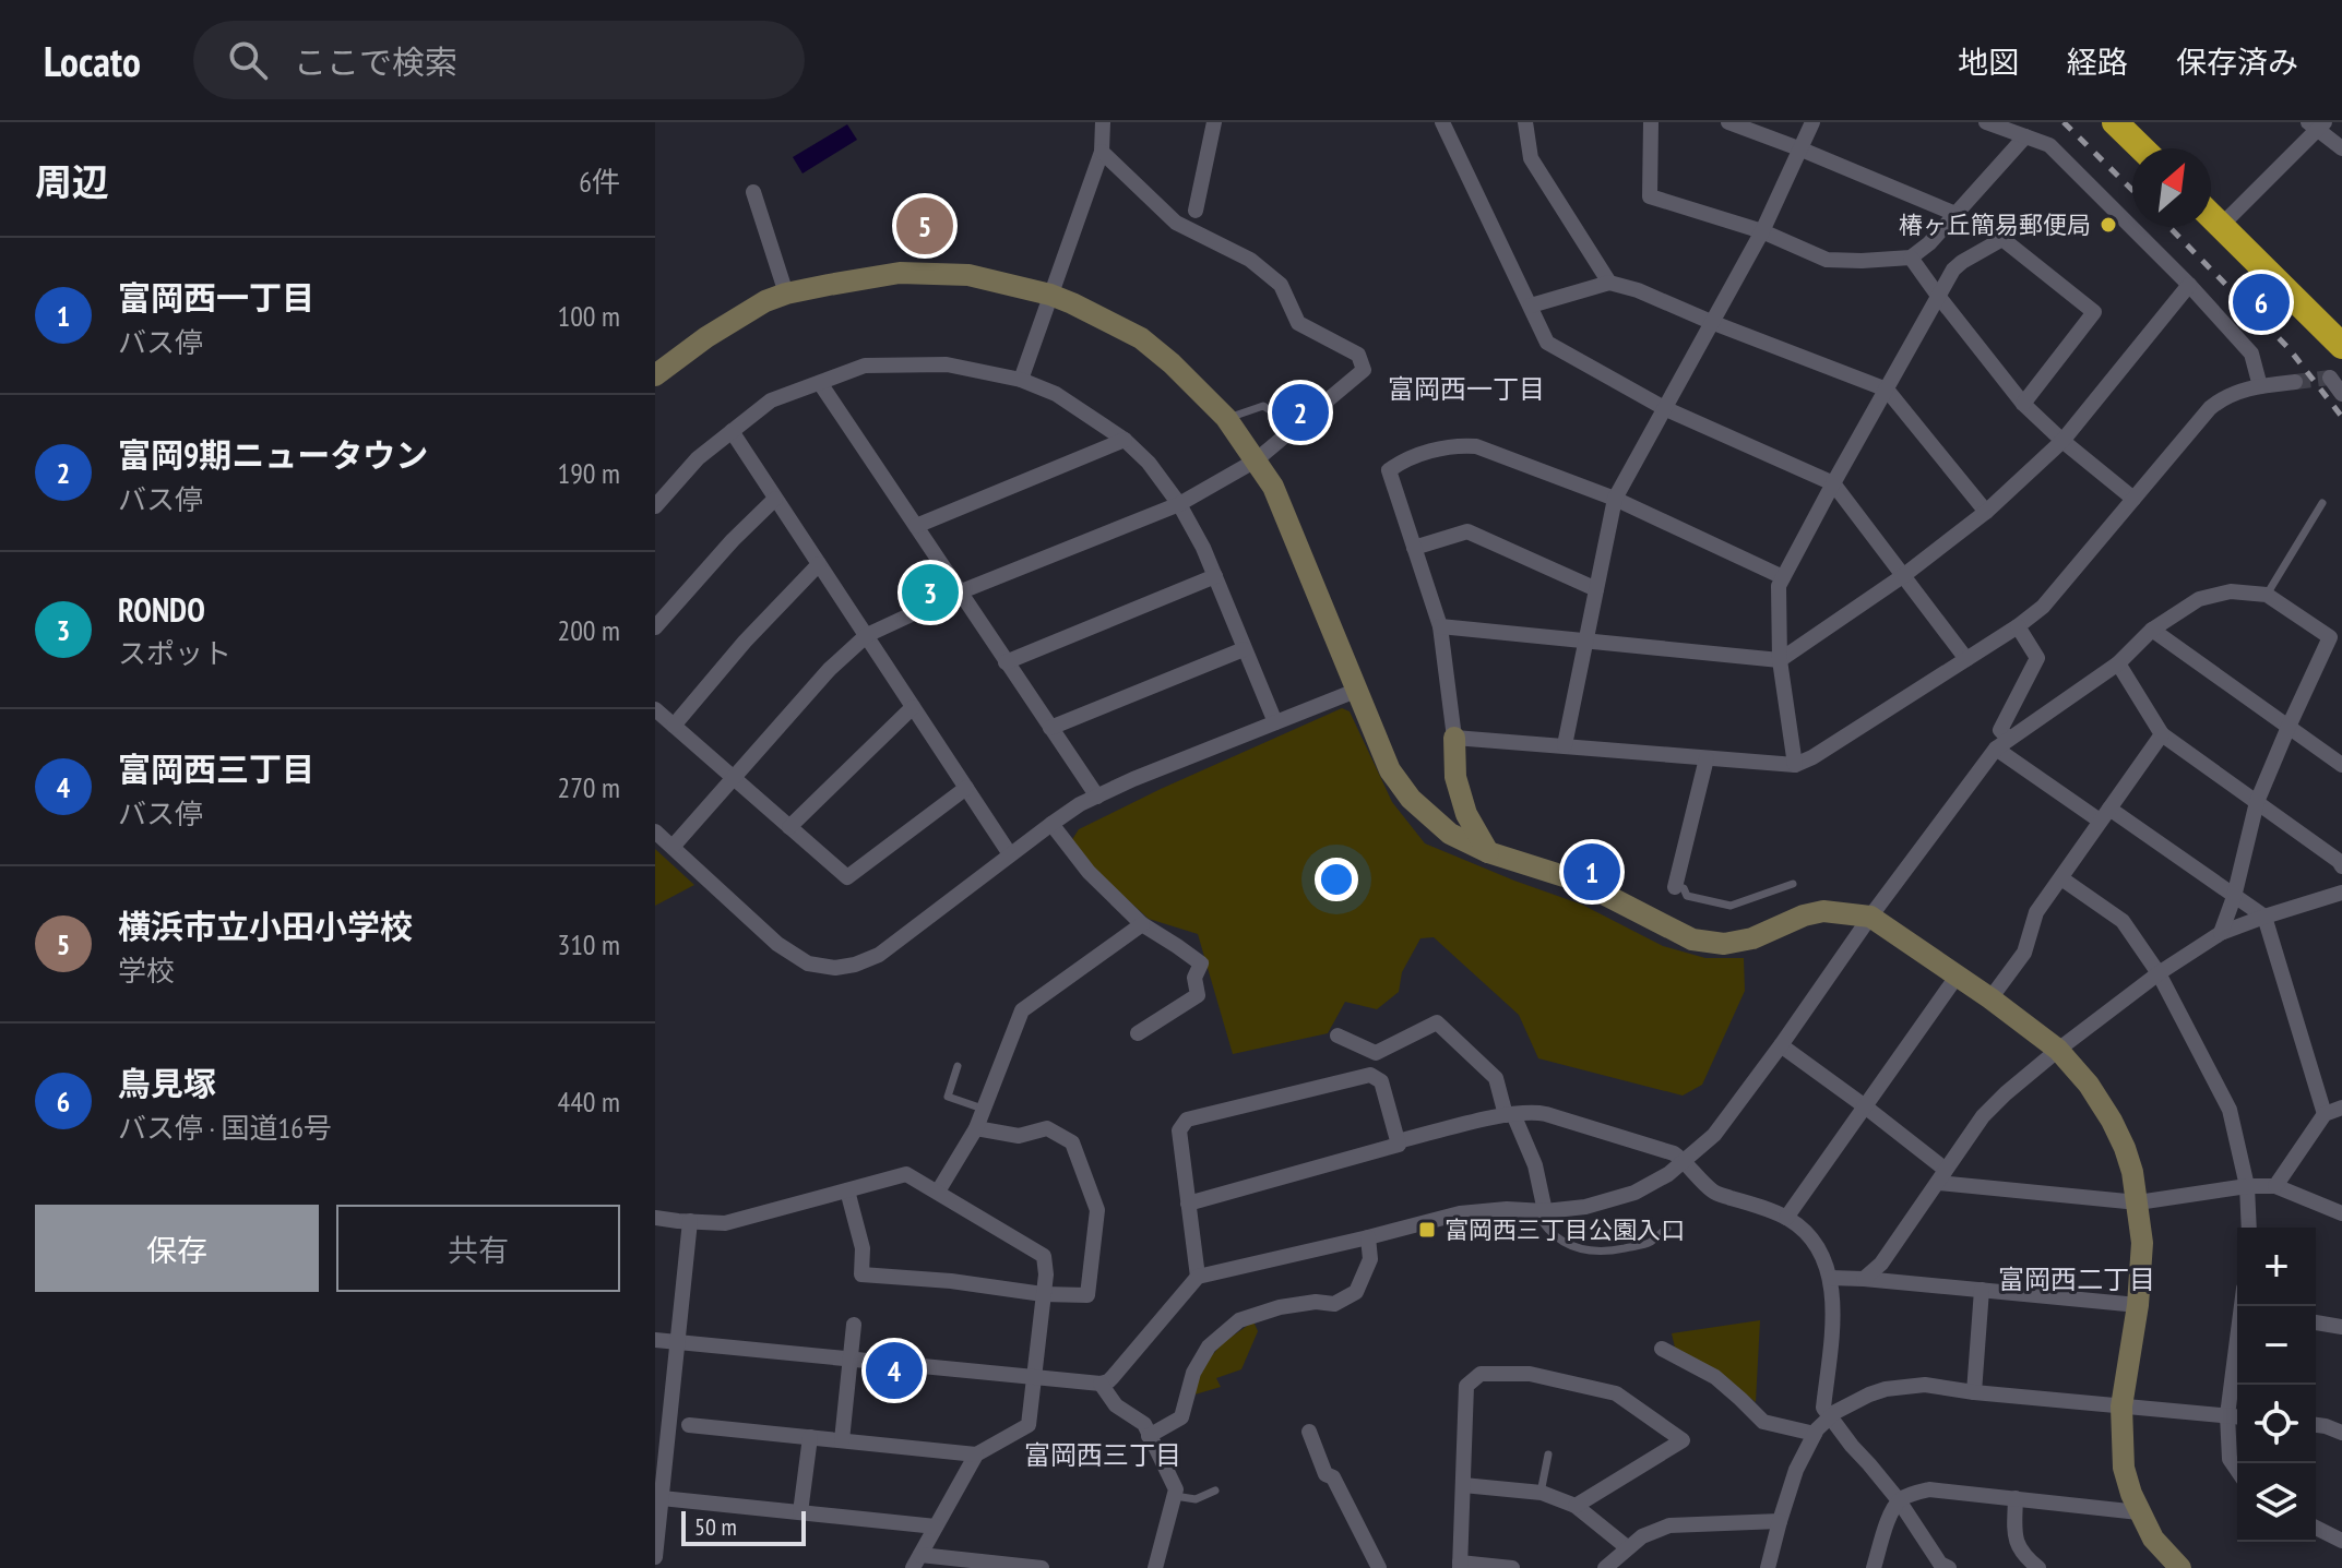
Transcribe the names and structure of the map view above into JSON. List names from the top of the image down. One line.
{"districts":["富岡西一丁目","富岡西二丁目","富岡西三丁目"],"places":{"other":["椿ヶ丘簡易郵便局"],"transit":["富岡西三丁目公園入口"]},"scale_bar":"50 m","north":"top right","page":{"header":"Locato","search":"ここで検索","nav":["地図","経路","保存済み"],"heading":["周辺","6件"],"pins":["5","6","2","3","1","4"],"list":[{"mark":"1","name":"富岡西一丁目","note":"バス停","value":"100 m"},{"mark":"2","name":"富岡9期ニュータウン","note":"バス停","value":"190 m"},{"mark":"3","name":"RONDO","note":"スポット","value":"200 m"},{"mark":"4","name":"富岡西三丁目","note":"バス停","value":"270 m"},{"mark":"5","name":"横浜市立小田小学校","note":"学校","value":"310 m"},{"mark":"6","name":"鳥見塚","note":"バス停 · 国道16号","value":"440 m"}],"buttons":["保存","共有"],"map_buttons":["+","−"],"scale":"50 m"}}
